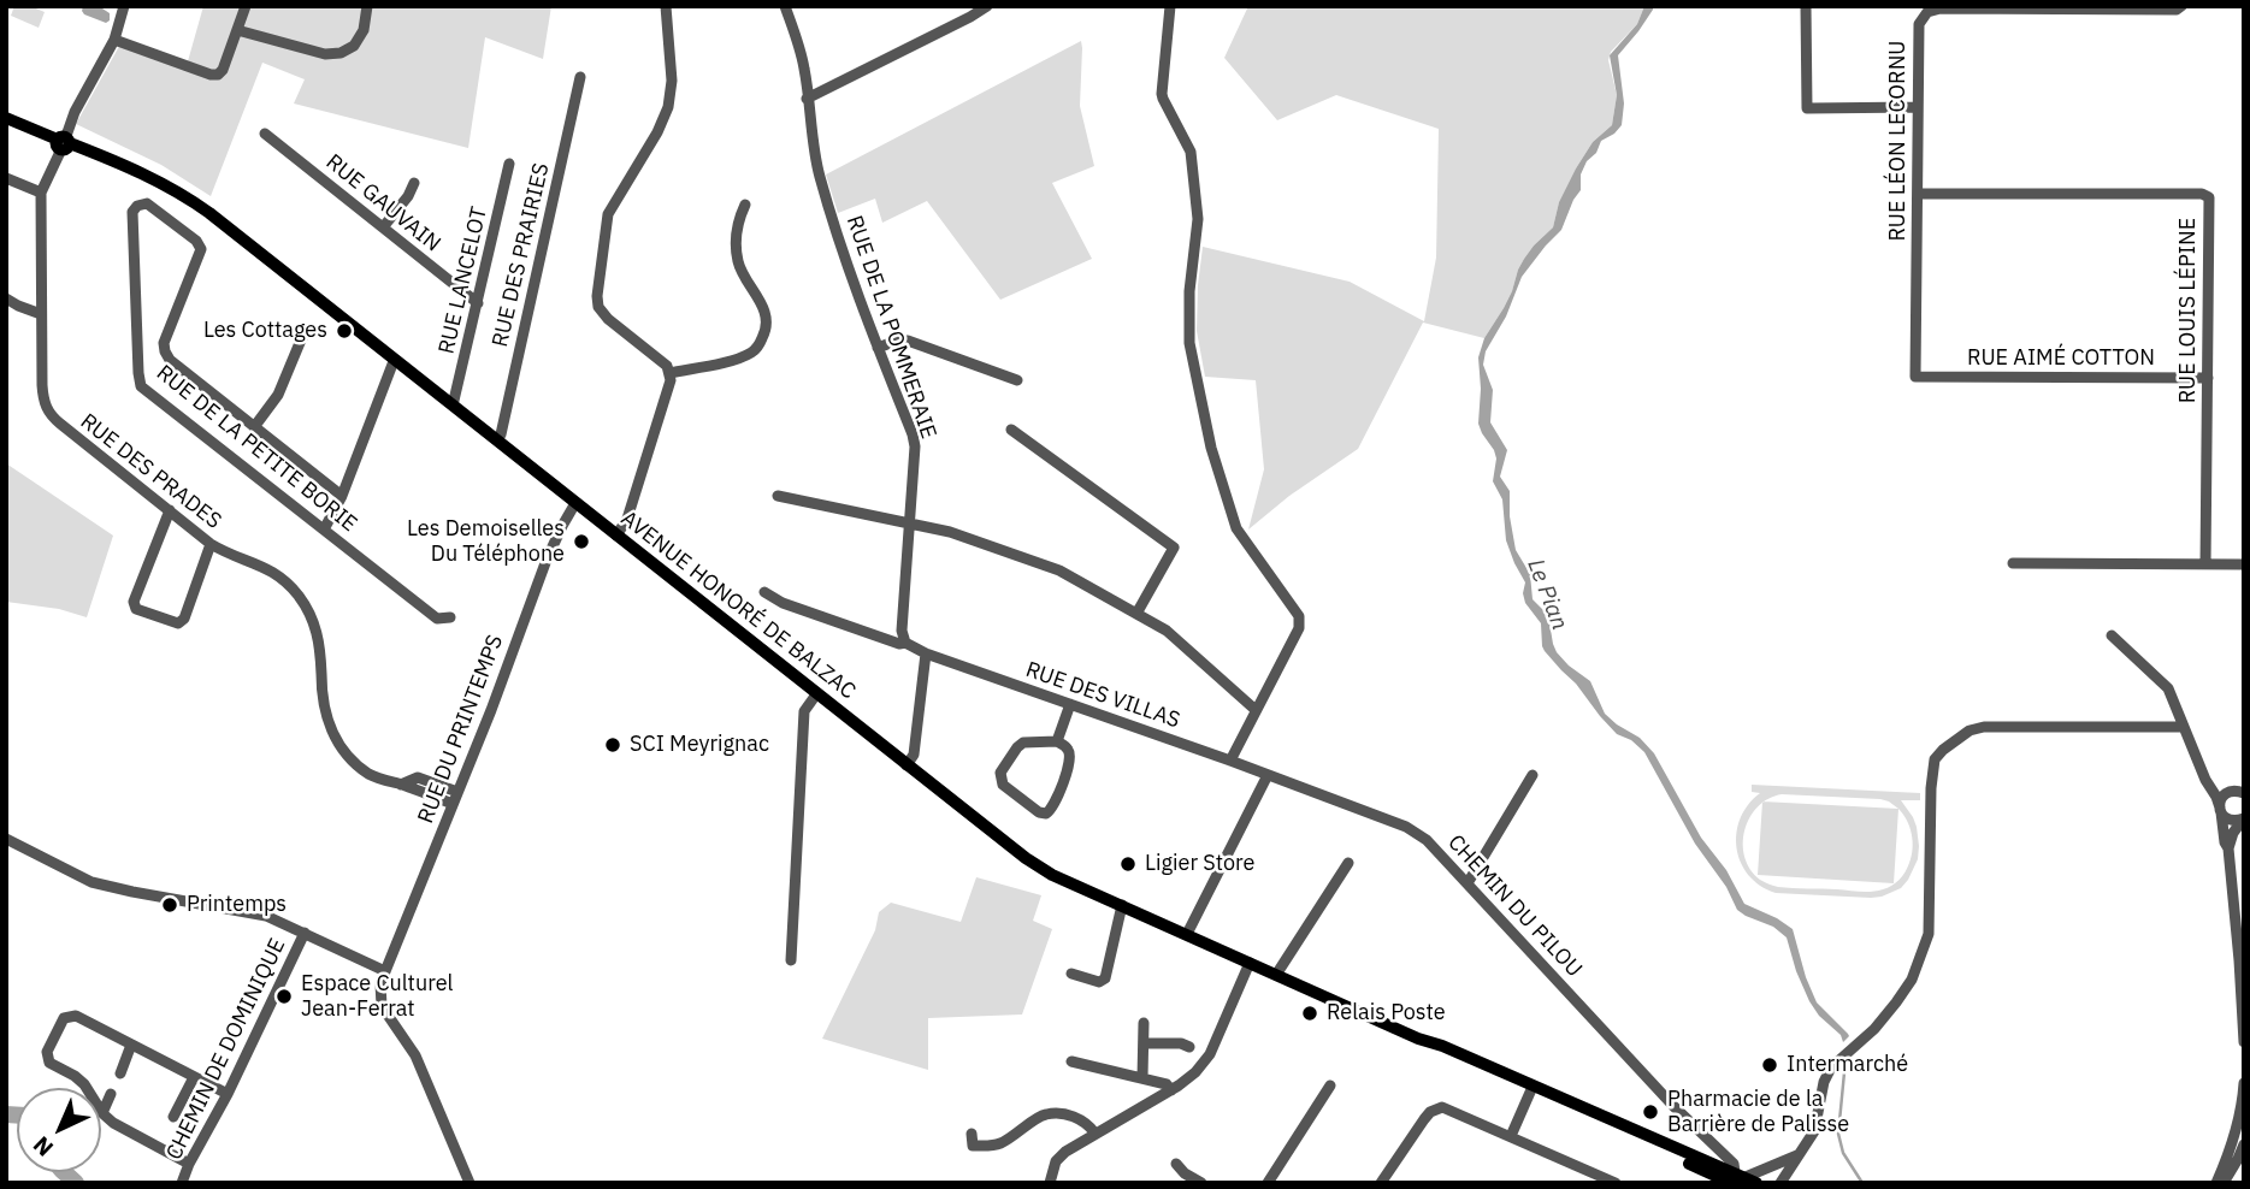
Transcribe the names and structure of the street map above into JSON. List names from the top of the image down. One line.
{"streets":{"main road":["AVENUE HONORÉ DE BALZAC"],"street":["RUE LÉON LECORNU","RUE GAUVAIN","RUE DES PRAIRIES","RUE LANCELOT","RUE LOUIS LÉPINE","RUE DE LA POMMERAIE","RUE AIMÉ COTTON","RUE DE LA PETITE BORIE","RUE DES PRADES","RUE DES VILLAS","RUE DU PRINTEMPS","CHEMIN DU PILOU","CHEMIN DE DOMINIQUE"]},"crossings":[["RUE LÉON LECORNU","RUE LOUIS LÉPINE"],["RUE LÉON LECORNU","RUE AIMÉ COTTON"],["RUE GAUVAIN","RUE LANCELOT"],["RUE DES PRAIRIES","AVENUE HONORÉ DE BALZAC"],["RUE LANCELOT","AVENUE HONORÉ DE BALZAC"],["RUE LOUIS LÉPINE","RUE AIMÉ COTTON"],["RUE DES PRADES","RUE DU PRINTEMPS"],["AVENUE HONORÉ DE BALZAC","RUE DU PRINTEMPS"],["AVENUE HONORÉ DE BALZAC","CHEMIN DU PILOU"],["RUE DES VILLAS","CHEMIN DU PILOU"]],"water":["Le Pian"],"places":["Les Cottages","Les Demoiselles Du Téléphone","SCI Meyrignac","Ligier Store","Printemps","Espace Culturel Jean-Ferrat","Relais Poste","Intermarché","Pharmacie de la Barrière de Palisse"],"north":"bottom left"}
